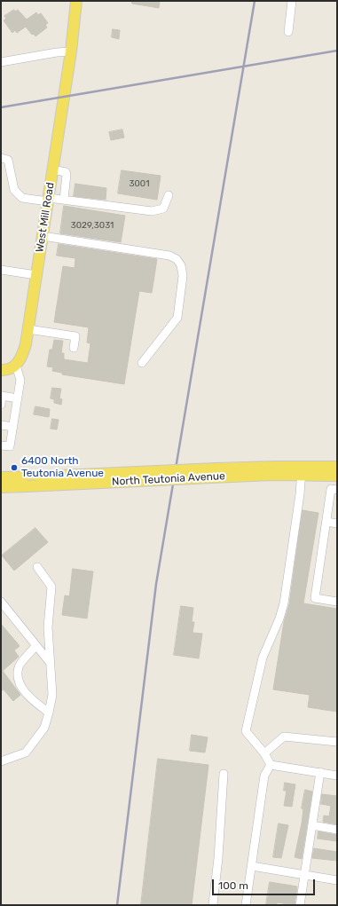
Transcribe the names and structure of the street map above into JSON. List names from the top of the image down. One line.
{"streets":{"main road":["West Mill Road","North Teutonia Avenue"]},"places":["6400 North Teutonia Avenue"],"house_numbers":["3001","3029,3031"],"scale_bar":"100 m"}
